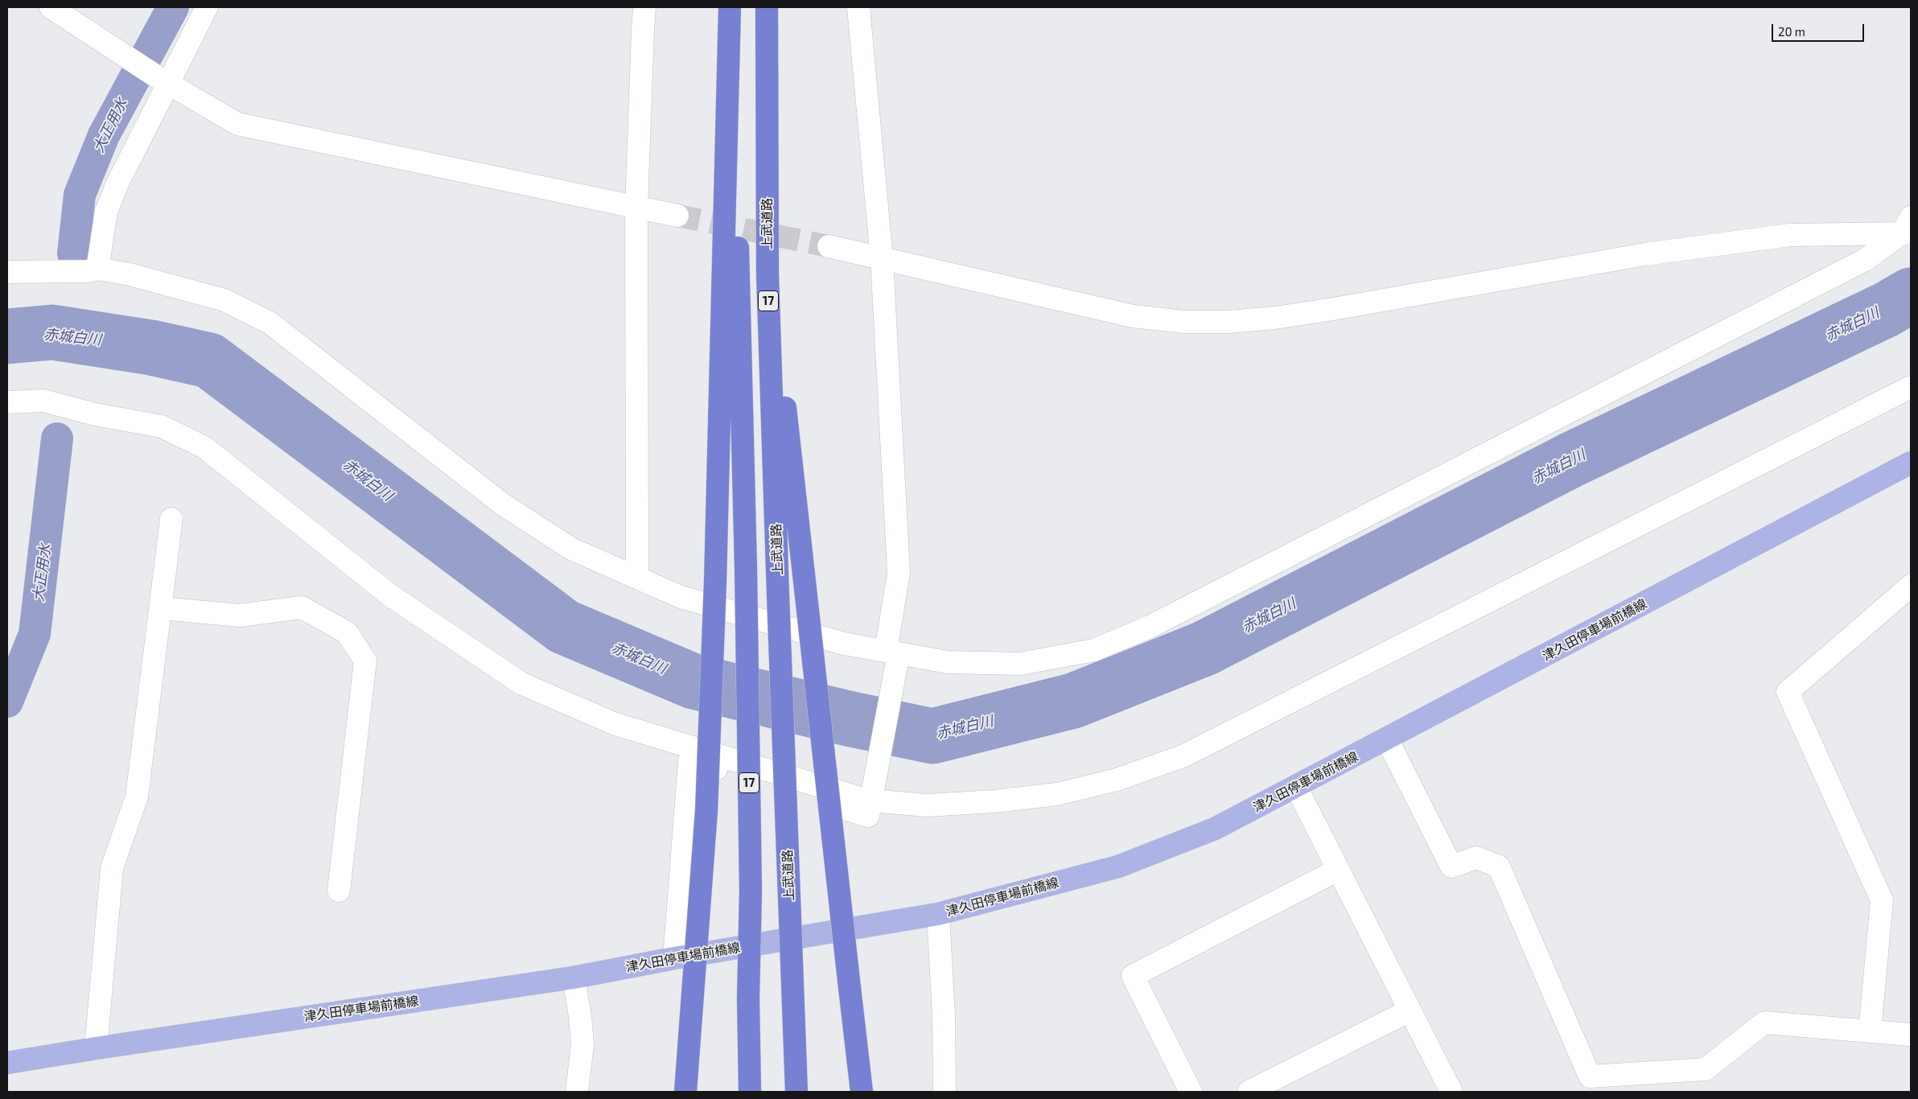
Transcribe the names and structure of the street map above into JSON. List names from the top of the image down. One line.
{"streets":{"highway":["上武道路","17"],"main road":["津久田停車場前橋線"]},"crossings":[["上武道路","17"]],"water":["大正用水","赤城白川"],"scale_bar":"20 m"}
